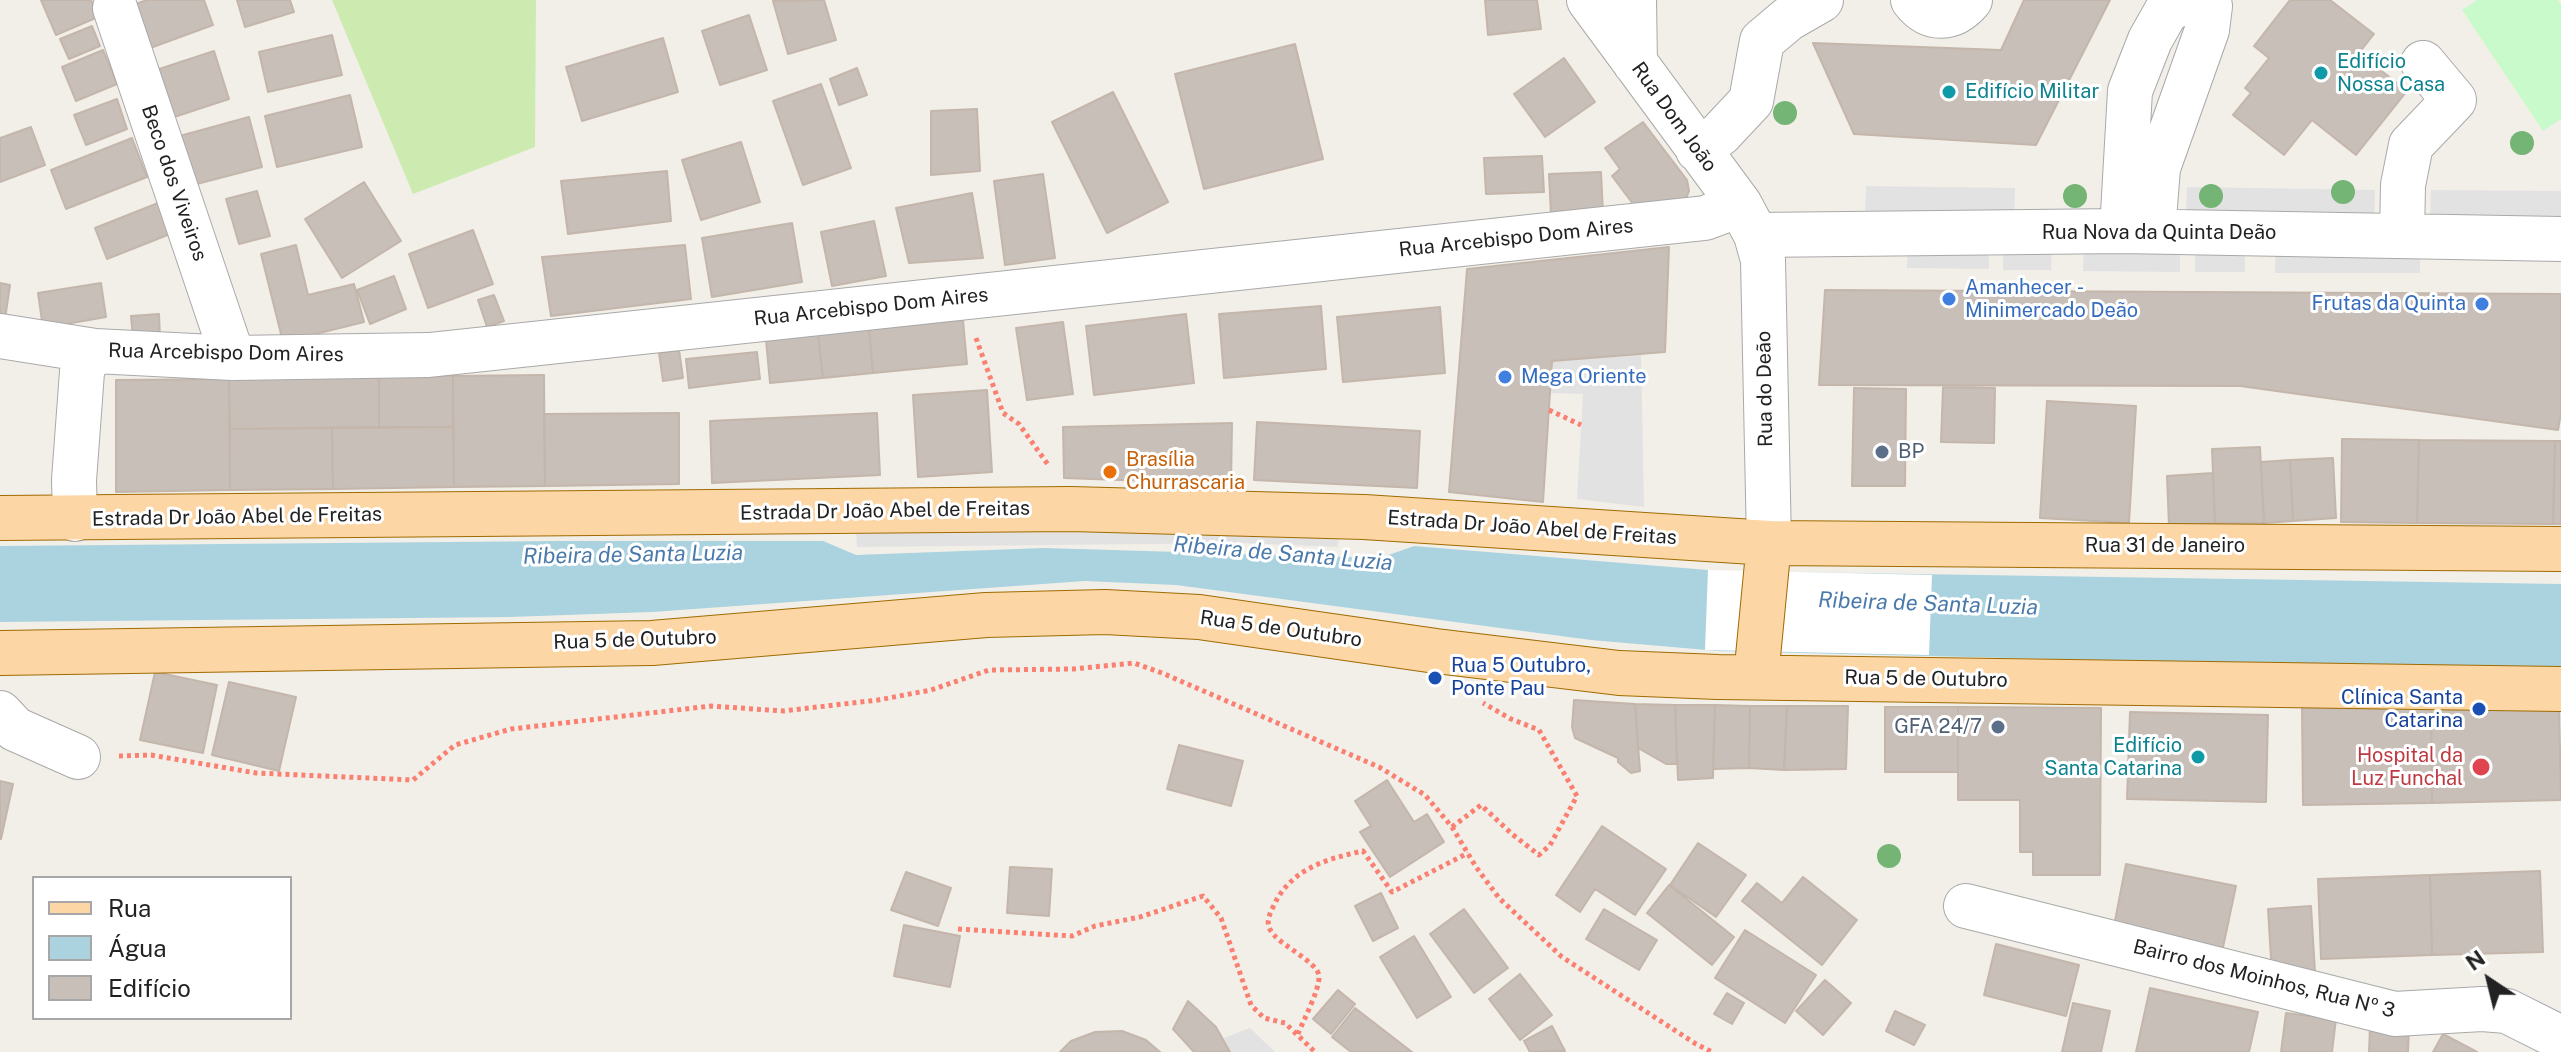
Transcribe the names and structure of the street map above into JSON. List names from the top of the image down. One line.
{"streets":{"main road":["Estrada Dr João Abel de Freitas","Rua 31 de Janeiro","Rua 5 de Outubro"],"street":["Rua Dom João","Beco dos Viveiros","Rua Nova da Quinta Deão","Rua Arcebispo Dom Aires","Rua do Deão","Bairro dos Moinhos, Rua Nº 3"]},"crossings":[["Rua Dom João","Rua Nova da Quinta Deão"],["Rua Dom João","Rua Arcebispo Dom Aires"],["Rua Dom João","Rua do Deão"],["Beco dos Viveiros","Rua Arcebispo Dom Aires"],["Rua Nova da Quinta Deão","Rua Arcebispo Dom Aires"],["Rua Nova da Quinta Deão","Rua do Deão"],["Rua Arcebispo Dom Aires","Rua do Deão"],["Rua do Deão","Estrada Dr João Abel de Freitas"],["Rua do Deão","Rua 31 de Janeiro"],["Estrada Dr João Abel de Freitas","Rua 31 de Janeiro"]],"water":["Ribeira de Santa Luzia"],"places":["Edifício Nossa Casa","Edifício Militar","Amanhecer - Minimercado Deão","Frutas da Quinta","Mega Oriente","BP","Brasília Churrascaria","Rua 5 Outubro, Ponte Pau","Clínica Santa Catarina","GFA 24/7","Edifício Santa Catarina","Hospital da Luz Funchal"],"legend":["Rua","Água","Edifício"],"north":"top left"}
